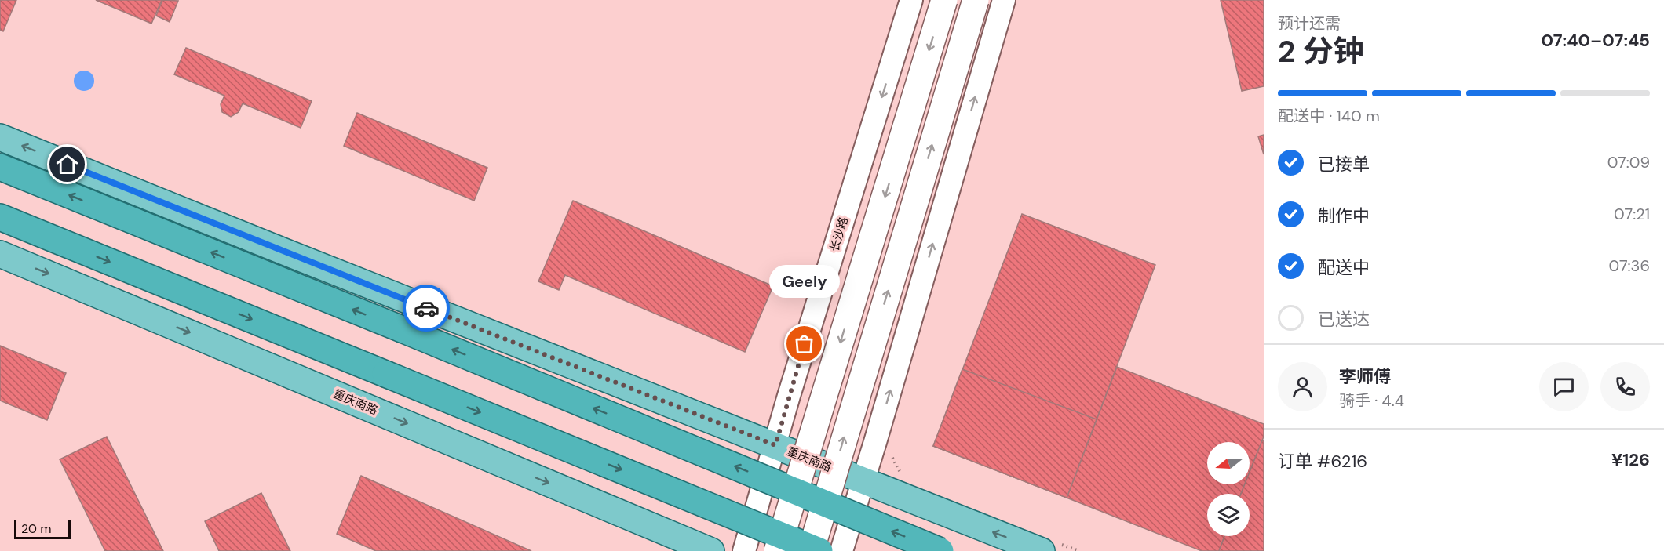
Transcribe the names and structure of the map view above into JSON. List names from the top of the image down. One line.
{"streets":{"main road":["重庆南路"],"street":["长沙路"]},"crossings":[["长沙路","重庆南路"]],"places":["Geely"],"scale_bar":"20 m","north":"left","page":{"heading":["2 分钟","预计还需","07:40–07:45"],"panel":["李师傅","骑手 · 4.4","订单 #6216","¥126"],"bar":"配送中 · 140 m","list":[["已接单","07:09"],["制作中","07:21"],["配送中","07:36"],"已送达"],"bubble":"Geely","scale":"20 m"}}
